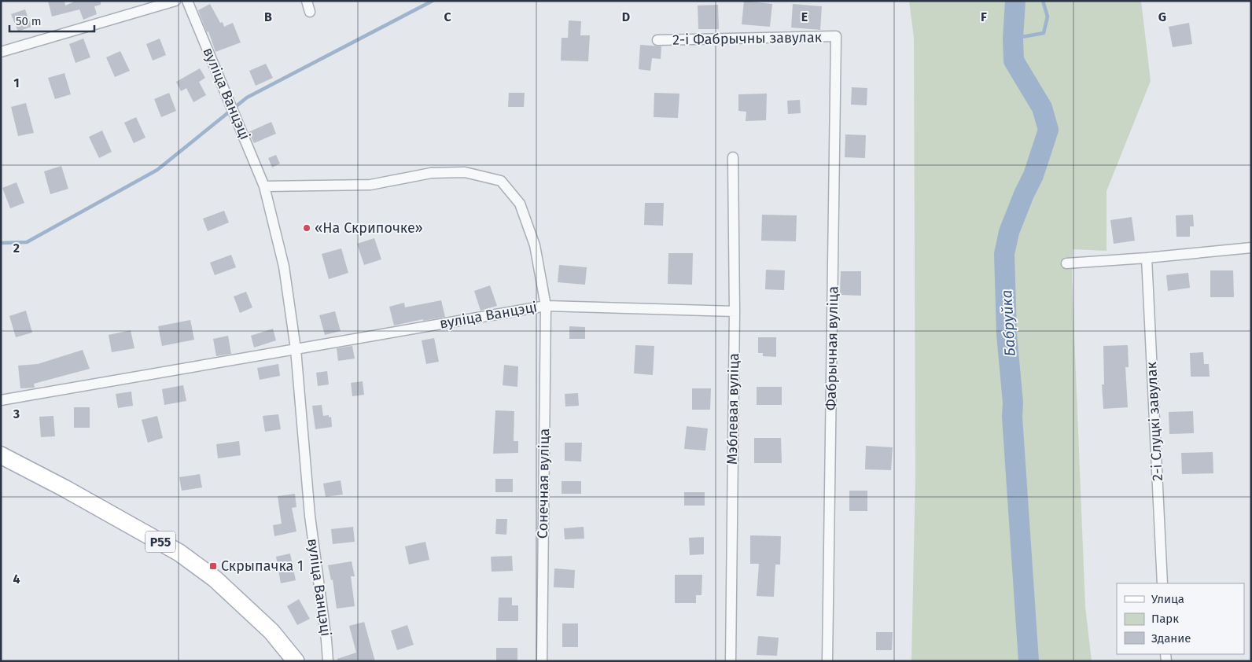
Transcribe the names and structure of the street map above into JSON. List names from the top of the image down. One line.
{"streets":{"main road":["Р55"],"street":["2-і Фабрычны завулак","вуліца Ванцэці","Фабрычная вуліца","Мэблевая вуліца","2-і Слуцкі завулак","Сонечная вуліца"]},"crossings":[["2-і Фабрычны завулак","Фабрычная вуліца"],["вуліца Ванцэці","Сонечная вуліца"]],"water":["Бабруйка"],"places":{"other":["«На Скрипочке»"],"transit":["Скрыпачка 1"]},"legend":["Улица","Парк","Здание"],"scale_bar":"50 m","grid":{"columns":["B","C","D","E","F","G"],"rows":["1","2","3","4"]}}
